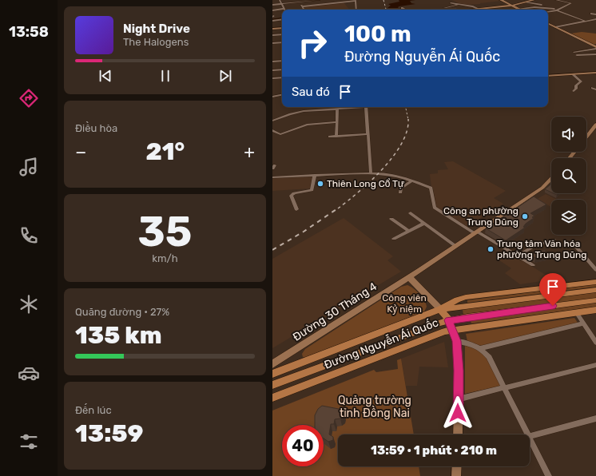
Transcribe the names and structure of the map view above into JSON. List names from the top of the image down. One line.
{"streets":{"main road":["Đường 30 Tháng 4","Đường Nguyễn Ái Quốc"]},"parks":["Công viên Kỷ niệm","Quảng trường tỉnh Đồng Nai"],"places":["Thiên Long Cổ Tự","Công an phường Trung Dũng","Trung tâm Văn hóa phường Trung Dũng"],"page":{"tabs":"13:58","turn":["100 m","Đường Nguyễn Ái Quốc"],"song":["Night Drive","The Halogens"],"then":"Sau đó","tile":["Điều hòa",["35","km/h"],["Quãng đường · 27%","135 km"],["Đến lúc","13:59"]],"heat":["−","21°","+"],"limit":"40","trip":"13:59 · 1 phút · 210 m"}}
